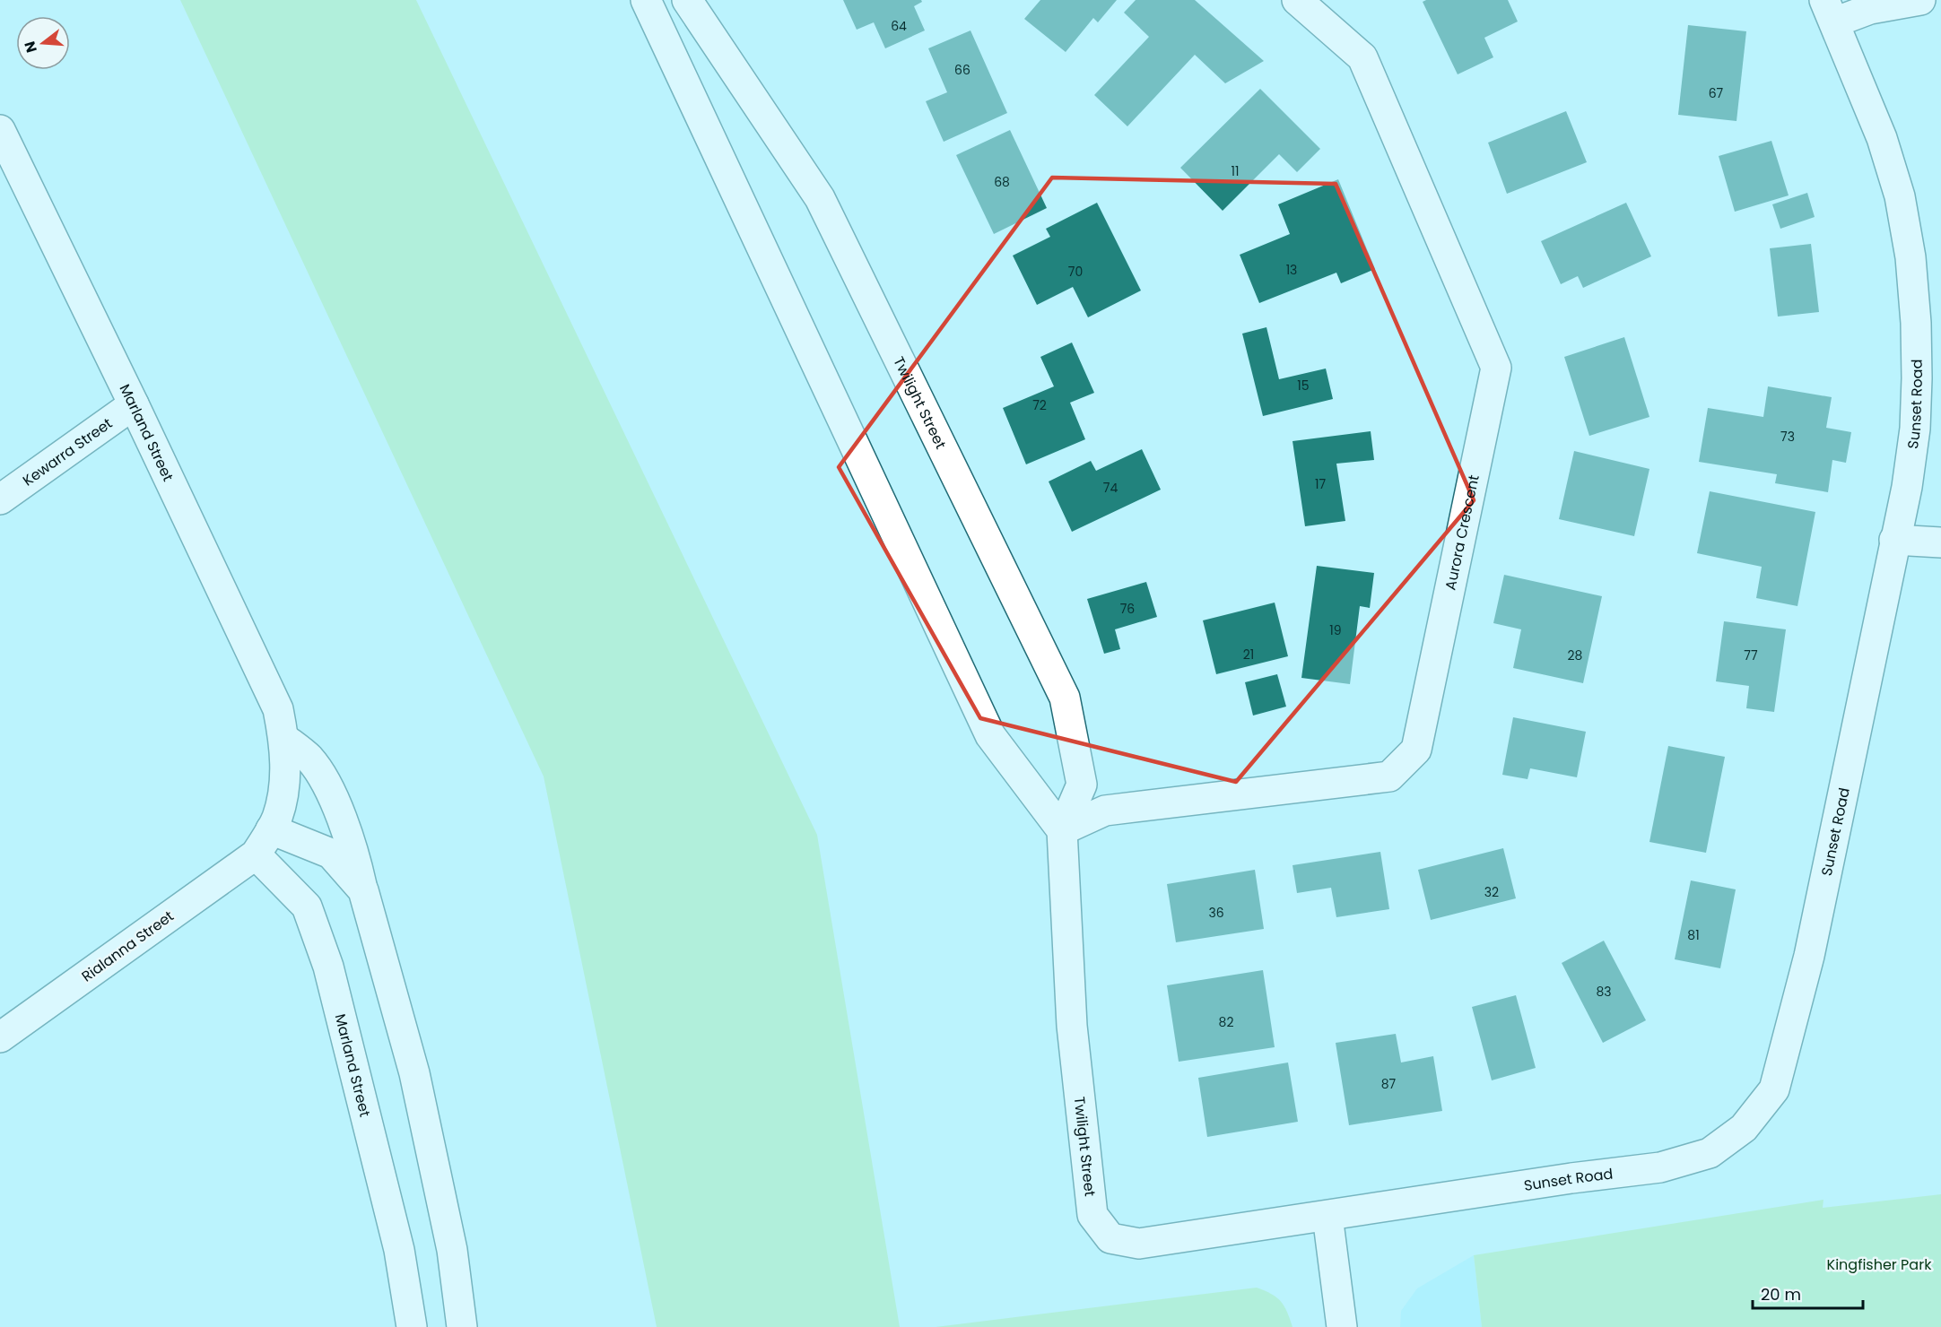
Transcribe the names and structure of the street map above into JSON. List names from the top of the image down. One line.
{"streets":{"street":["Twilight Street","Sunset Road","Marland Street","Kewarra Street","Aurora Crescent","Rialanna Street"]},"crossings":[["Twilight Street","Sunset Road"],["Twilight Street","Aurora Crescent"],["Marland Street","Kewarra Street"],["Marland Street","Rialanna Street"]],"parks":["Kingfisher Park"],"house_numbers":["64","66","67","11","68","13","70","15","72","73","17","74","76","19","21","28","77","32","36","81","83","82","87"],"scale_bar":"20 m","north":"left"}
